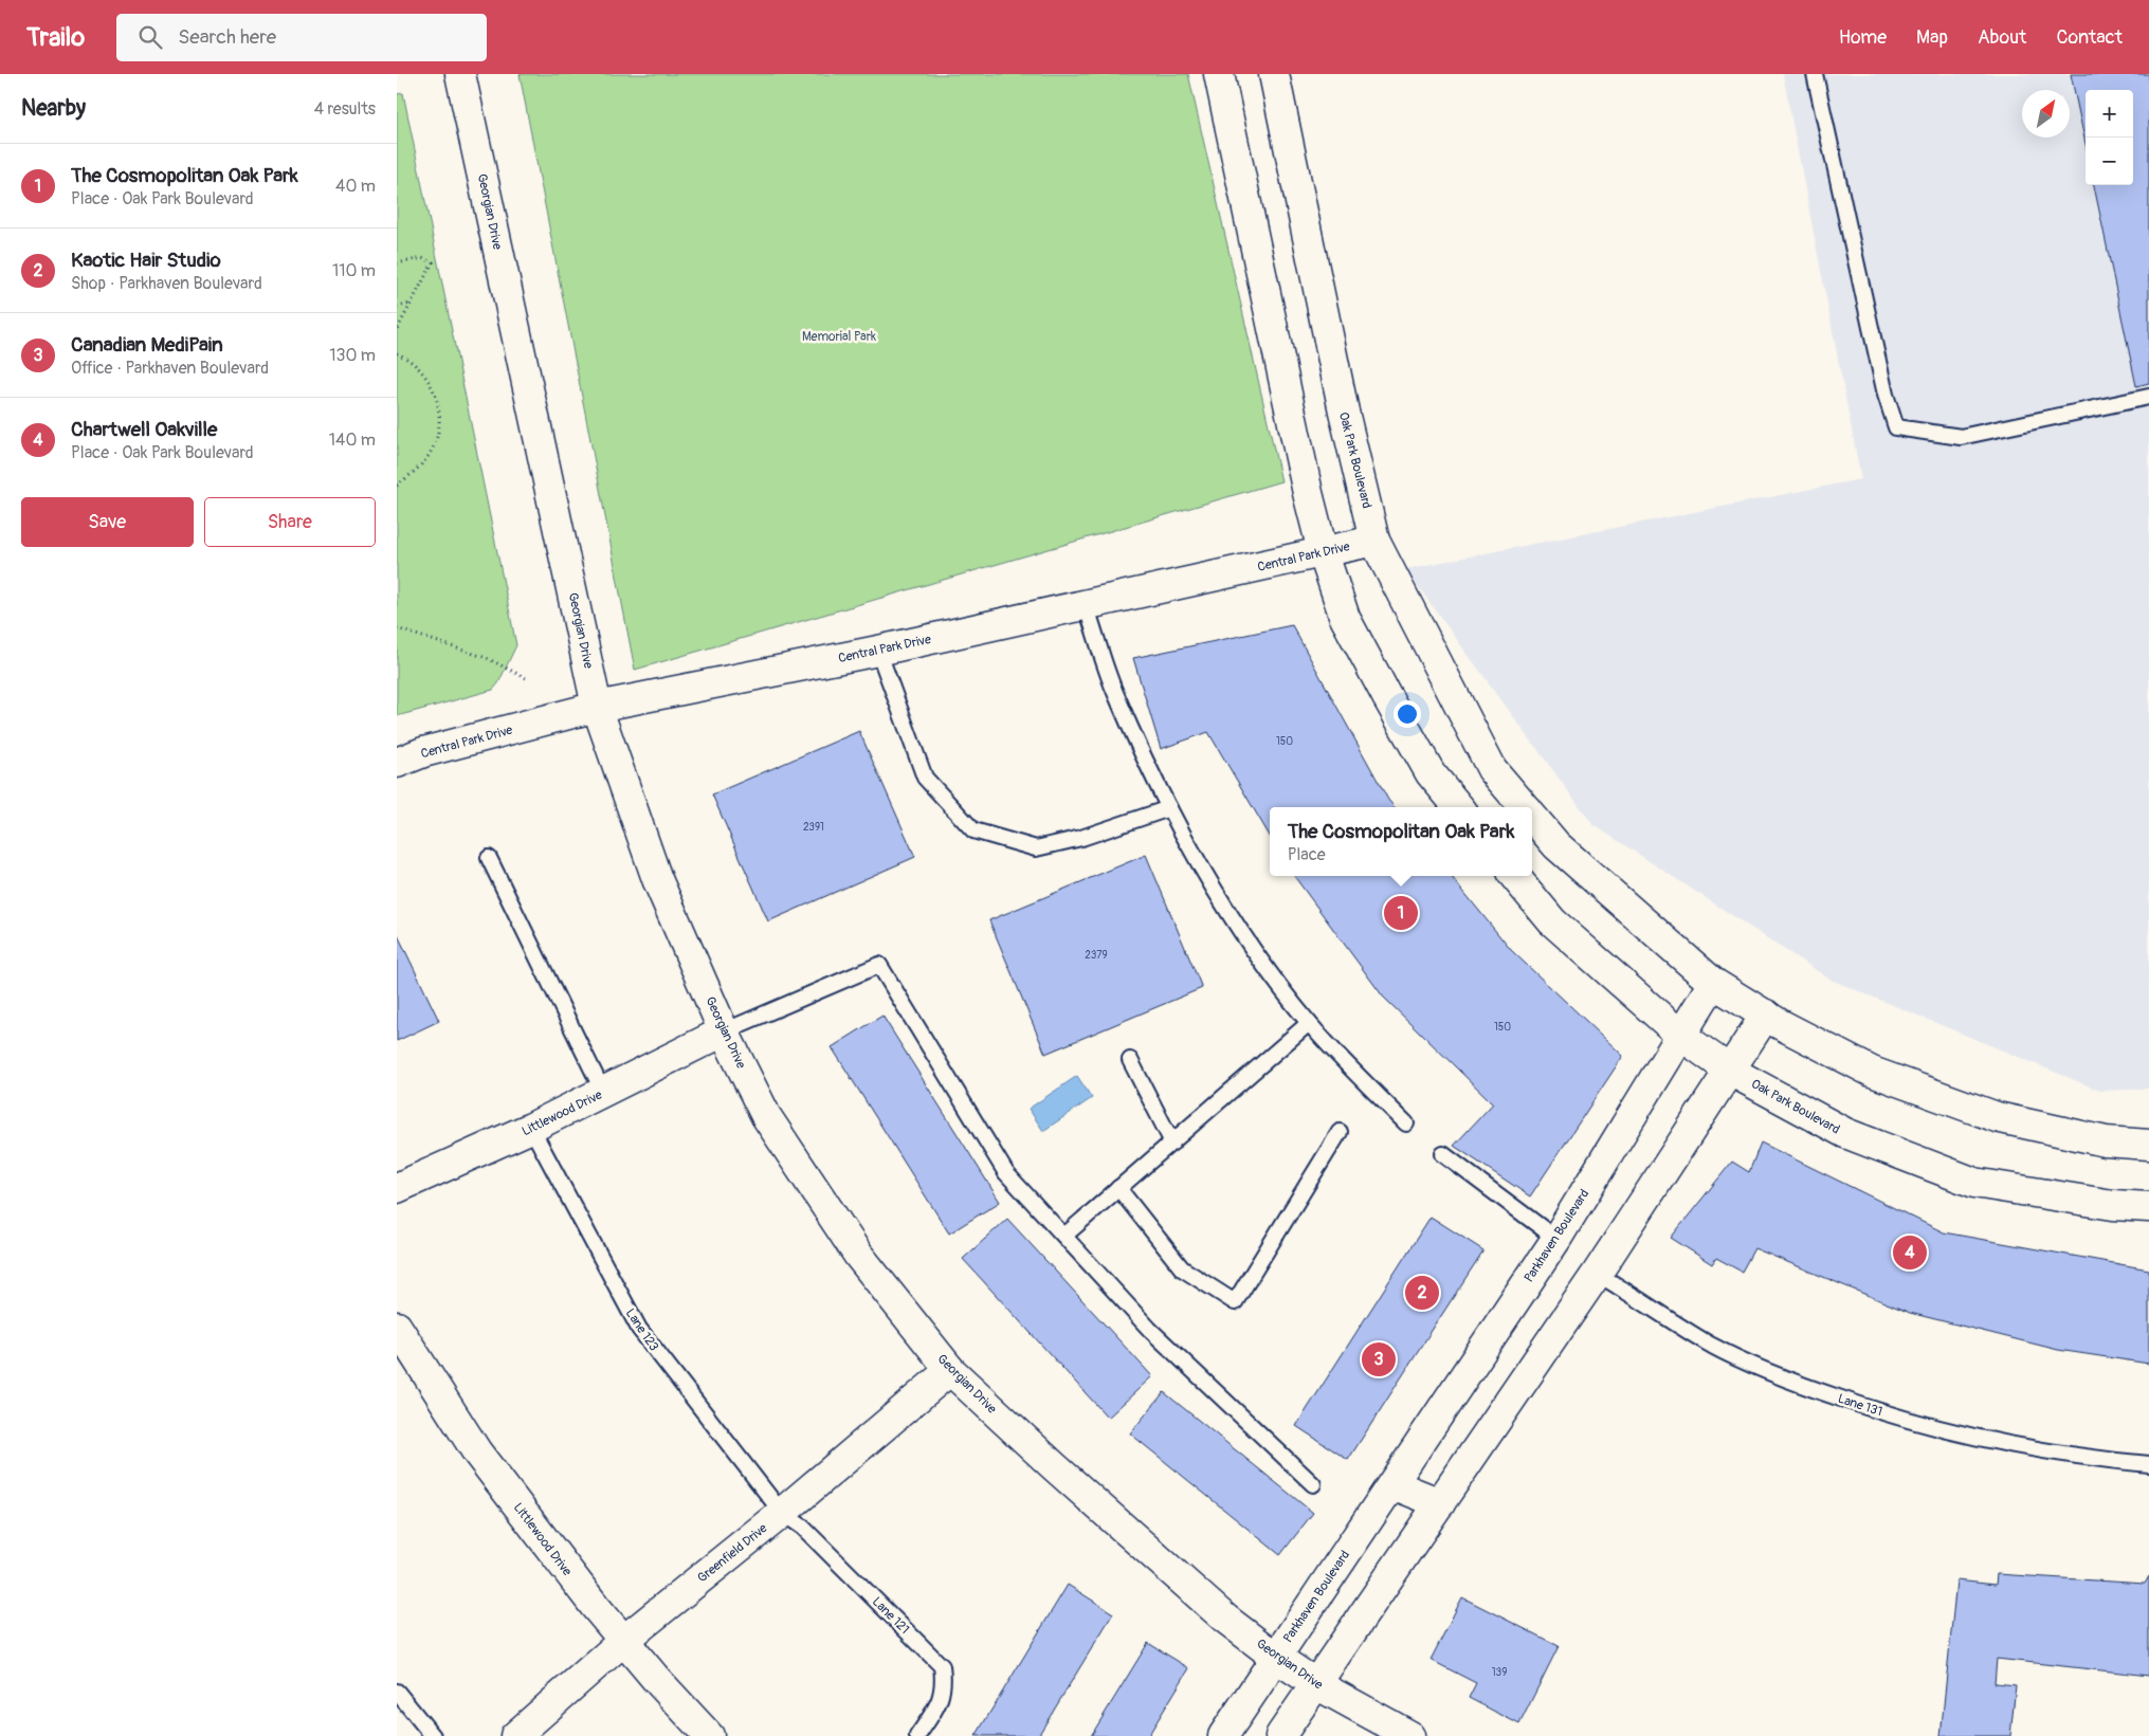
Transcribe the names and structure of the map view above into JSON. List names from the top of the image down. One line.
{"streets":{"street":["Georgian Drive","Oak Park Boulevard","Central Park Drive","Littlewood Drive","Parkhaven Boulevard","Greenfield Drive"],"lane":["Lane 123","Lane 131","Lane 121"]},"crossings":[["Georgian Drive","Central Park Drive"],["Georgian Drive","Littlewood Drive"],["Georgian Drive","Parkhaven Boulevard"],["Georgian Drive","Greenfield Drive"],["Oak Park Boulevard","Central Park Drive"],["Oak Park Boulevard","Parkhaven Boulevard"],["Littlewood Drive","Lane 123"],["Littlewood Drive","Greenfield Drive"],["Lane 123","Greenfield Drive"],["Lane 123","Lane 121"],["Greenfield Drive","Lane 121"]],"parks":["Memorial Park"],"house_numbers":["150","2391","2379","150","139"],"north":"top right","page":{"header":"Trailo","search":"Search here","nav":["Home","Map","About","Contact"],"heading":["Nearby","4 results"],"map_buttons":["+","−"],"list":[{"mark":"1","name":"The Cosmopolitan Oak Park","note":"Place · Oak Park Boulevard","value":"40 m"},{"mark":"2","name":"Kaotic Hair Studio","note":"Shop · Parkhaven Boulevard","value":"110 m"},{"mark":"3","name":"Canadian MediPain","note":"Office · Parkhaven Boulevard","value":"130 m"},{"mark":"4","name":"Chartwell Oakville","note":"Place · Oak Park Boulevard","value":"140 m"}],"buttons":["Save","Share"],"popup":["The Cosmopolitan Oak Park","Place"],"pins":["1","4","2","3"]}}
